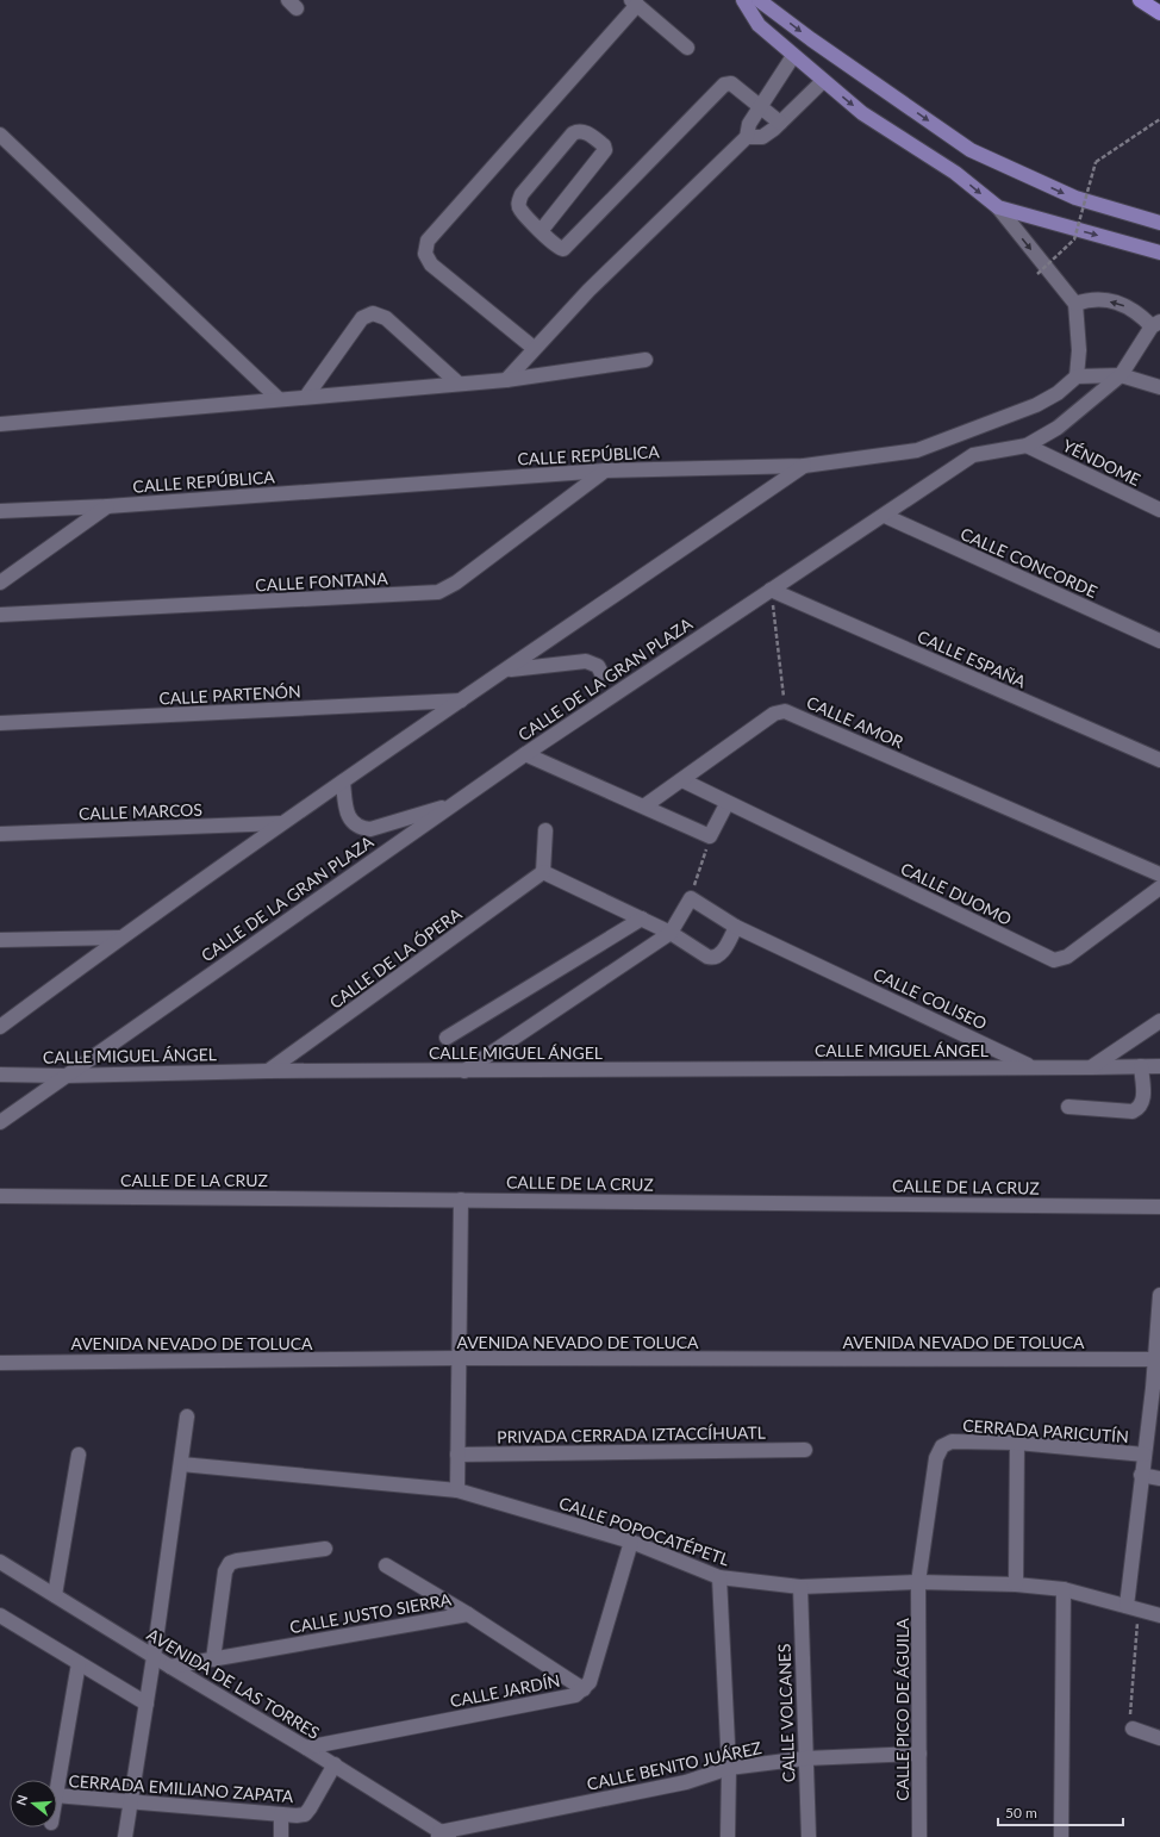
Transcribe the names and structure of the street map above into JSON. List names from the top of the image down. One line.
{"streets":{"street":["CALLE REPÚBLICA","YÉNDOME","CALLE CONCORDE","CALLE FONTANA","CALLE ESPAÑA","CALLE DE LA GRAN PLAZA","CALLE PARTENÓN","CALLE AMOR","CALLE MARCOS","CALLE DUOMO","CALLE DE LA ÓPERA","CALLE COLISEO","CALLE MIGUEL ÁNGEL","CALLE DE LA CRUZ","AVENIDA NEVADO DE TOLUCA","CERRADA PARICUTÍN","PRIVADA CERRADA IZTACCÍHUATL","CALLE POPOCATÉPETL","CALLE JUSTO SIERRA","AVENIDA DE LAS TORRES","CALLE JARDÍN","CALLE PICO DE ÁGUILA","CALLE VOLCANES","CALLE BENITO JUÁREZ","CERRADA EMILIANO ZAPATA"]},"crossings":[["CALLE REPÚBLICA","CALLE FONTANA"],["YÉNDOME","CALLE DE LA GRAN PLAZA"],["CALLE CONCORDE","CALLE DE LA GRAN PLAZA"],["CALLE ESPAÑA","CALLE DE LA GRAN PLAZA"],["CALLE DE LA GRAN PLAZA","CALLE MIGUEL ÁNGEL"],["CALLE AMOR","CALLE DUOMO"],["CALLE DE LA ÓPERA","CALLE MIGUEL ÁNGEL"],["CALLE COLISEO","CALLE MIGUEL ÁNGEL"],["CERRADA PARICUTÍN","CALLE POPOCATÉPETL"],["CERRADA PARICUTÍN","CALLE PICO DE ÁGUILA"],["CALLE POPOCATÉPETL","CALLE JARDÍN"],["CALLE POPOCATÉPETL","CALLE PICO DE ÁGUILA"],["CALLE POPOCATÉPETL","CALLE VOLCANES"],["CALLE JUSTO SIERRA","AVENIDA DE LAS TORRES"],["CALLE JUSTO SIERRA","CALLE JARDÍN"],["AVENIDA DE LAS TORRES","CALLE JARDÍN"],["AVENIDA DE LAS TORRES","CALLE BENITO JUÁREZ"],["AVENIDA DE LAS TORRES","CERRADA EMILIANO ZAPATA"],["CALLE PICO DE ÁGUILA","CALLE BENITO JUÁREZ"],["CALLE VOLCANES","CALLE BENITO JUÁREZ"]],"scale_bar":"50 m","north":"left"}
